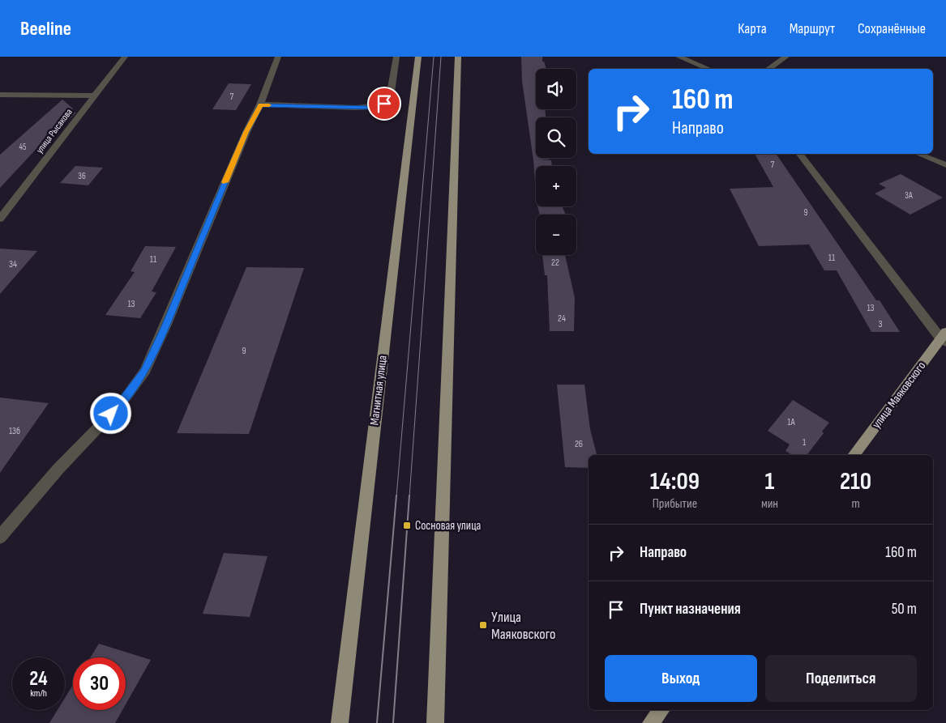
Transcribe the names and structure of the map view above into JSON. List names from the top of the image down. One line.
{"streets":{"main road":["Магнитная улица","улица Маяковского"],"street":["улица Рысакова"]},"places":{"transit":["Сосновая улица","Улица Маяковского"]},"house_numbers":["7","45","7","36","3А","9","11","11","22","34","13","13","24","3","9","1А","13б","1","26"],"page":{"header":"Beeline","nav":["Карта","Маршрут","Сохранённые"],"map_buttons":["+","−"],"turn":["160 m","Направо"],"eta":["14:09","Прибытие","1","мин","210","m"],"list":[{"name":"Направо","value":"160 m"},{"name":"Пункт назначения","value":"50 m"}],"buttons":["Выход","Поделиться"],"speed":"24 km/h","limit":"30"}}
